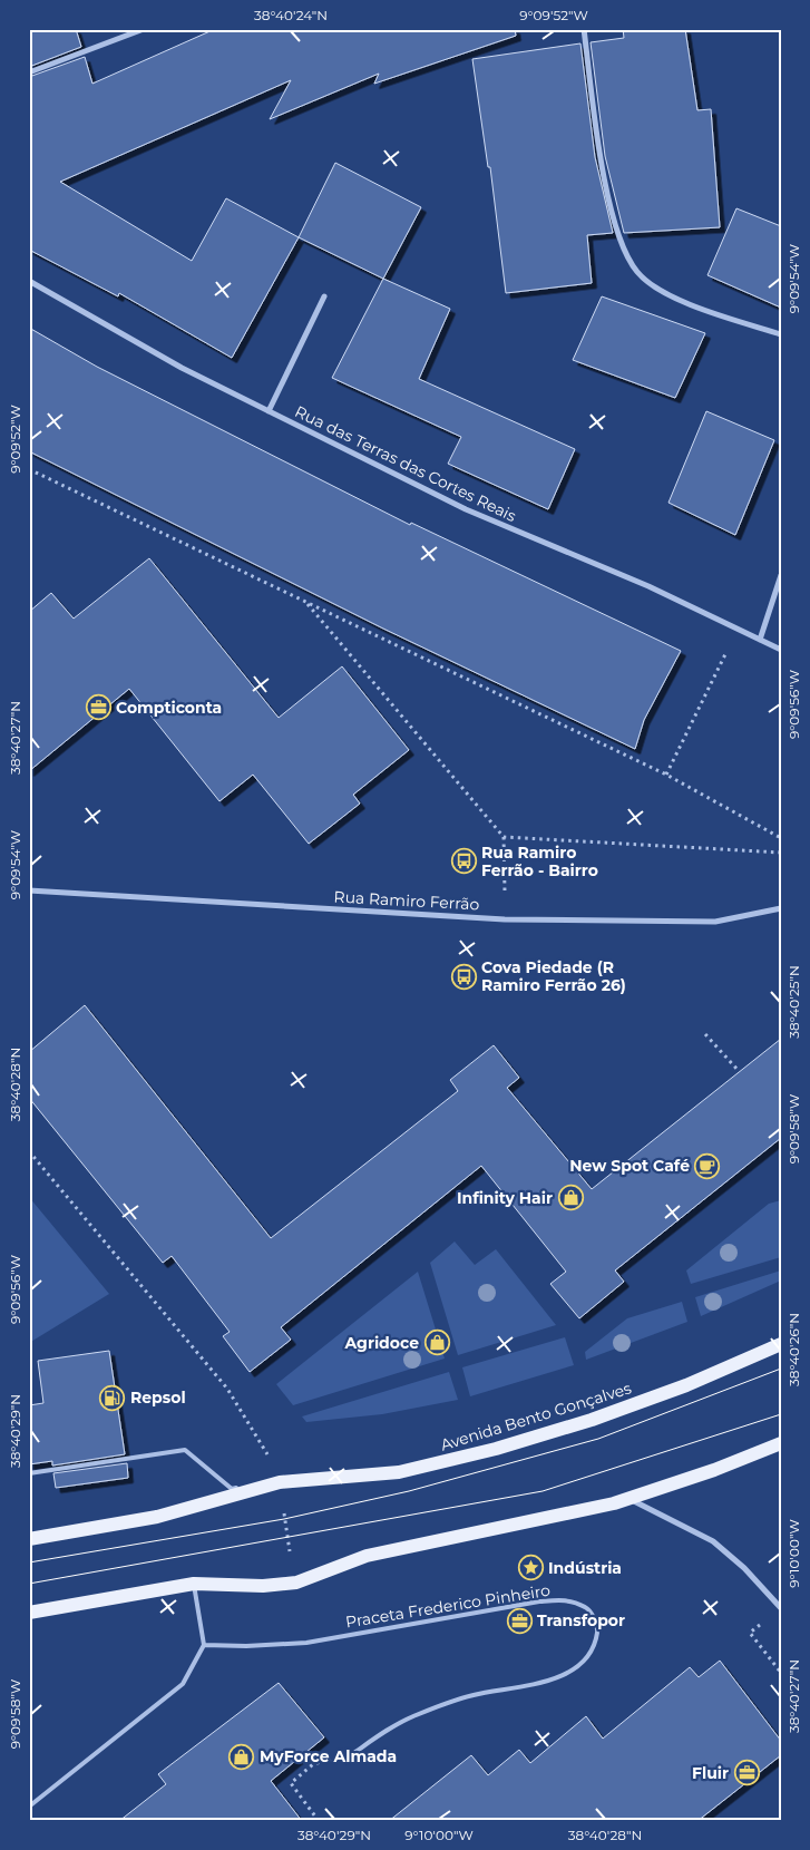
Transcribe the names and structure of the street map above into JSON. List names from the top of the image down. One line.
{"streets":{"main road":["Avenida Bento Gonçalves"],"street":["Rua das Terras das Cortes Reais","Rua Ramiro Ferrão"],"lane":["Praceta Frederico Pinheiro"]},"places":{"office":["Compticonta","Transfopor","Fluir"],"bus stop":["Rua Ramiro Ferrão - Bairro","Cova Piedade (R Ramiro Ferrão 26)"],"cafe":["New Spot Café"],"shop":["Infinity Hair","Agridoce","MyForce Almada"],"fuel station":["Repsol"],"place":["Indústria"]},"coordinates":["38°40'24\"N","9°09'52\"W","9°09'54\"W","9°09'56\"W","38°40'27\"N","38°40'25\"N","38°40'28\"N","9°09'58\"W","38°40'26\"N","38°40'29\"N","9°10'00\"W"]}
